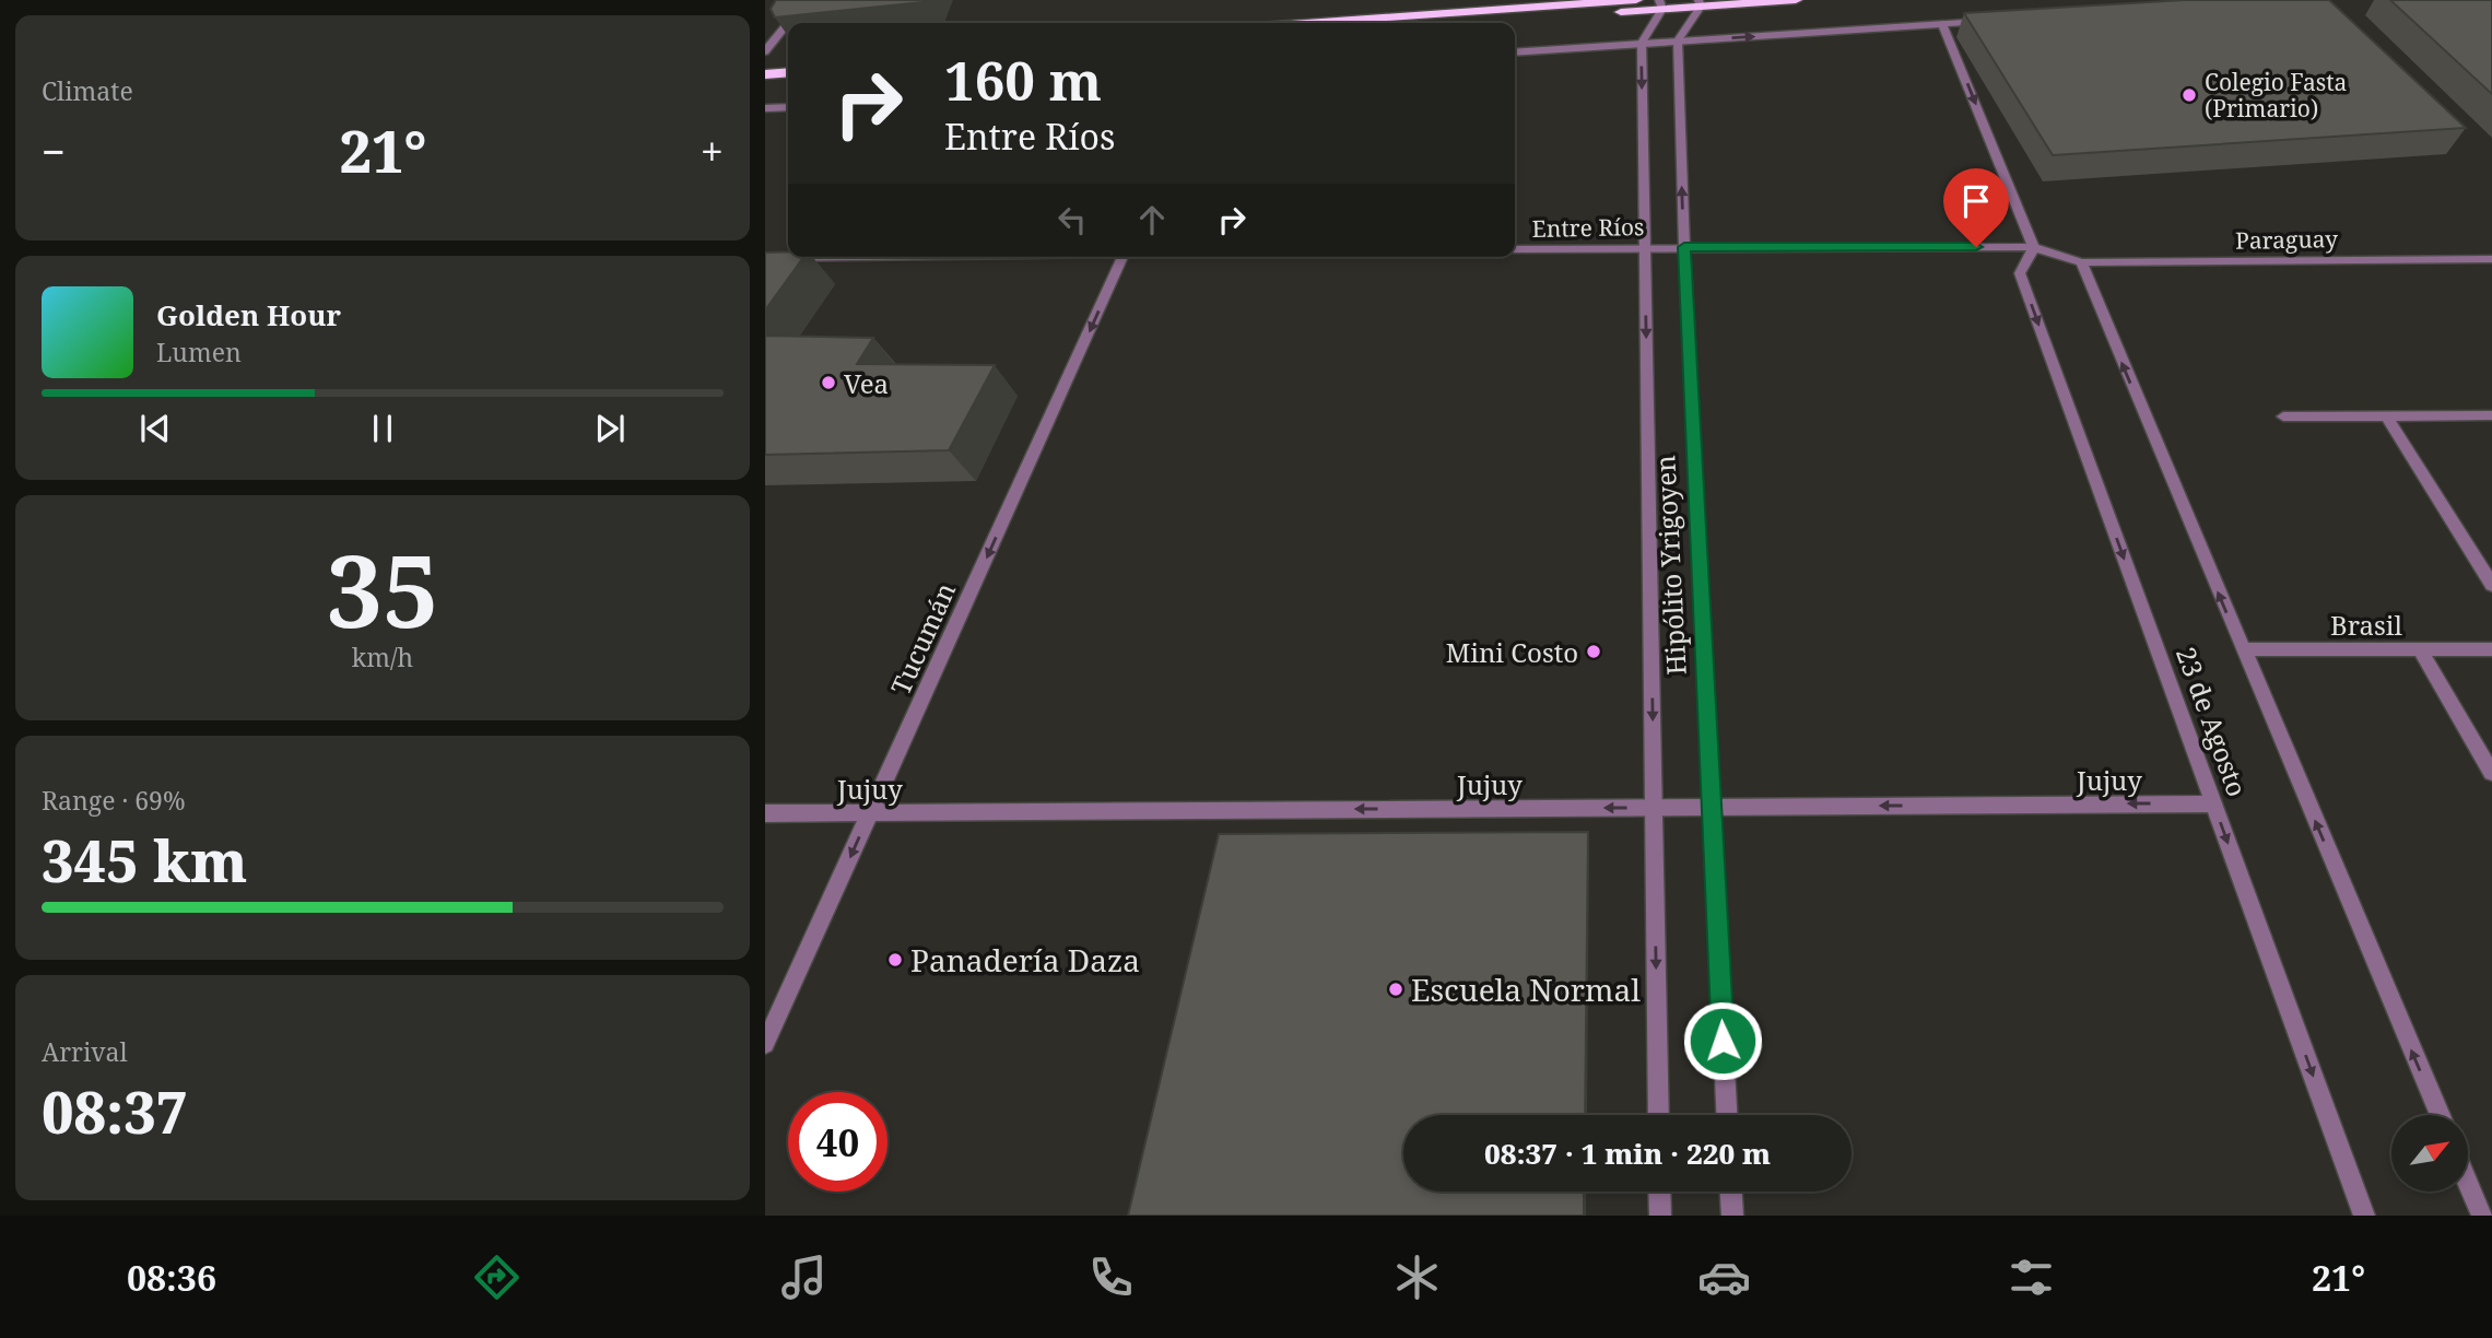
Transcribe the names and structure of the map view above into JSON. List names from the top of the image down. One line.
{"streets":{"street":["Entre Ríos","Paraguay","Hipólito Yrigoyen","Brasil","Tucumán","23 de Agosto","Jujuy"]},"crossings":[["Entre Ríos","Hipólito Yrigoyen"],["Entre Ríos","23 de Agosto"],["Paraguay","23 de Agosto"],["Hipólito Yrigoyen","Jujuy"],["Brasil","23 de Agosto"],["Tucumán","Jujuy"],["23 de Agosto","Jujuy"]],"one_way":["Tucumán","Jujuy"],"places":["Colegio Fasta (Primario)","Vea","Mini Costo","Panadería Daza","Escuela Normal"],"north":"top right","page":{"tile":["Climate",["35","km/h"],["Range · 69%","345 km"],["Arrival","08:37"]],"turn":["160 m","Entre Ríos"],"heat":["−","21°","+"],"song":["Golden Hour","Lumen"],"limit":"40","trip":"08:37 · 1 min · 220 m","tabs":["08:36","21°"]}}
